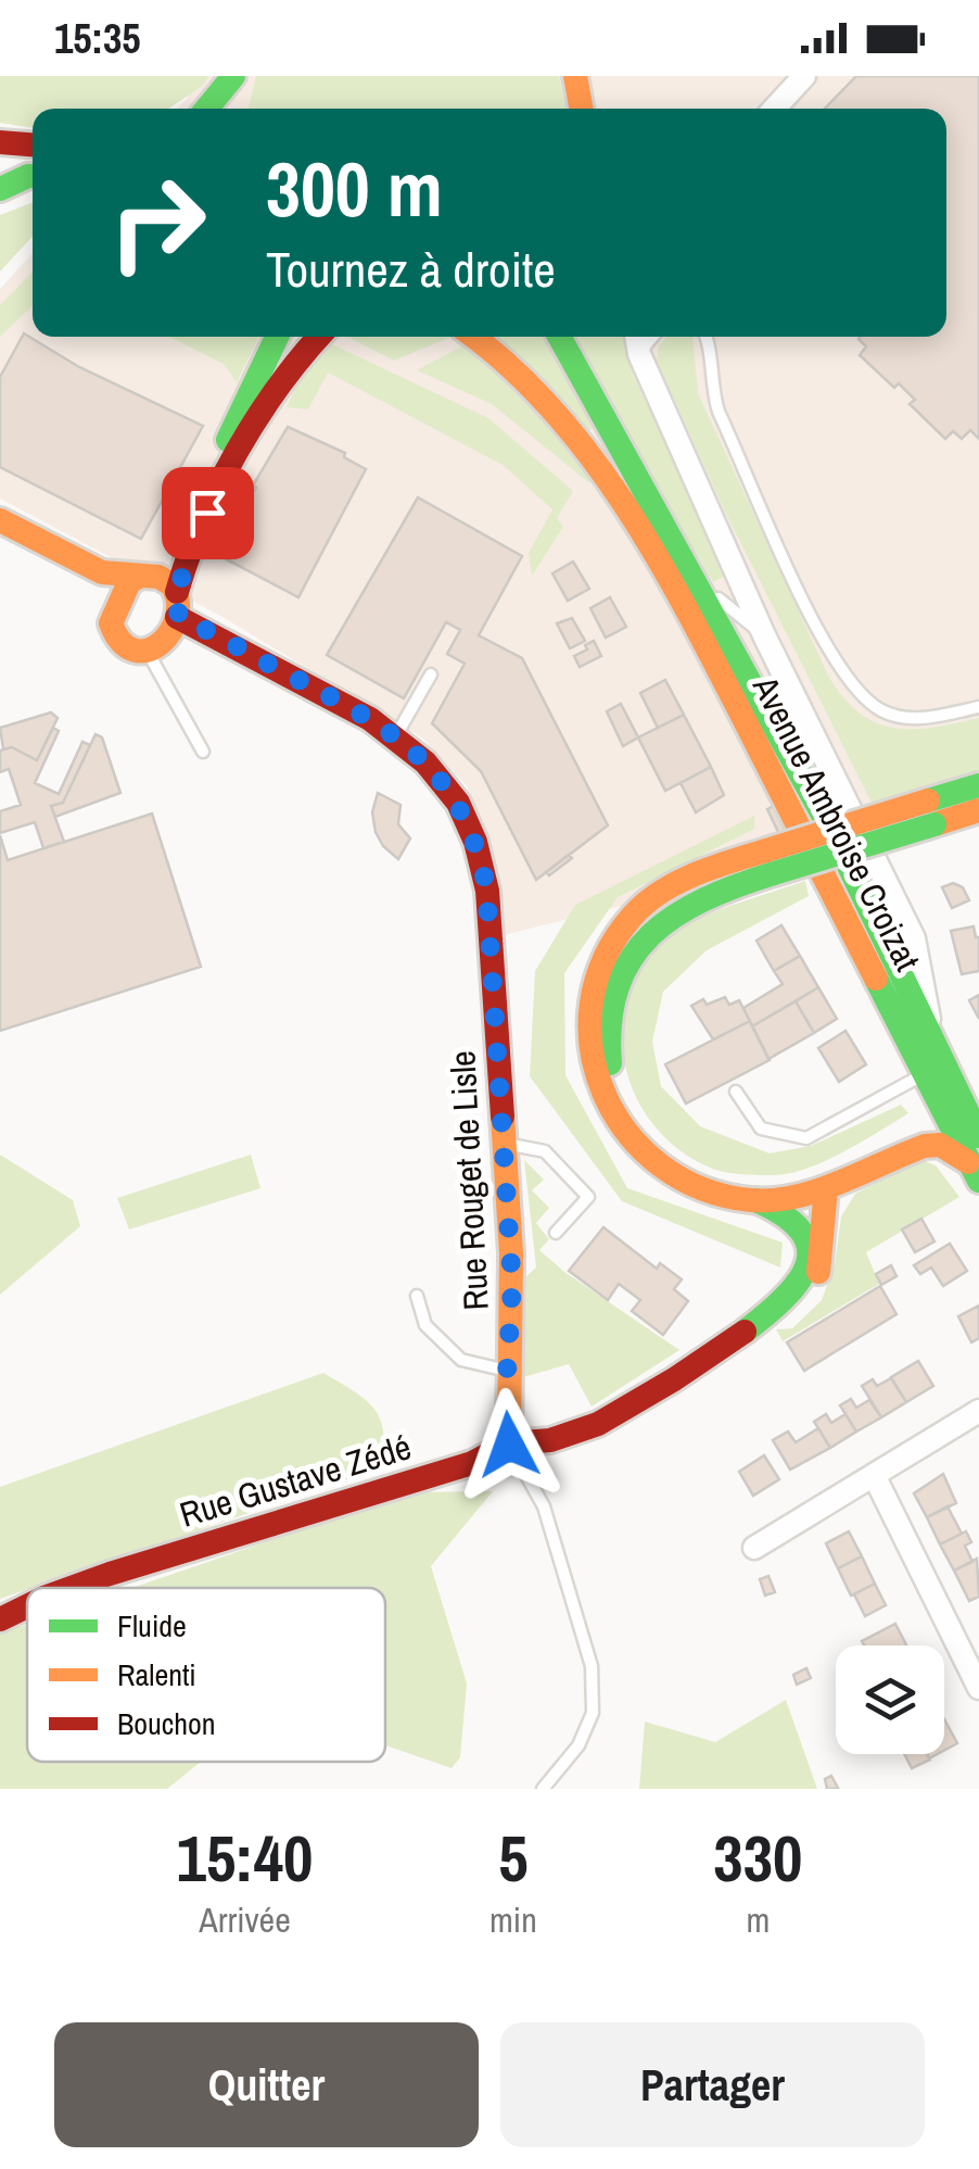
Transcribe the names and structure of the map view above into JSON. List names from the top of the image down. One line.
{"streets":{"main road":["Avenue Ambroise Croizat","Rue Rouget de Lisle","Rue Gustave Zédé"]},"crossings":[["Rue Rouget de Lisle","Rue Gustave Zédé"]],"legend":["Fluide","Ralenti","Bouchon"],"page":{"status":"15:35","turn":["300 m","Tournez à droite"],"eta":["15:40","Arrivée","5","min","330","m"],"buttons":["Quitter","Partager"]}}
